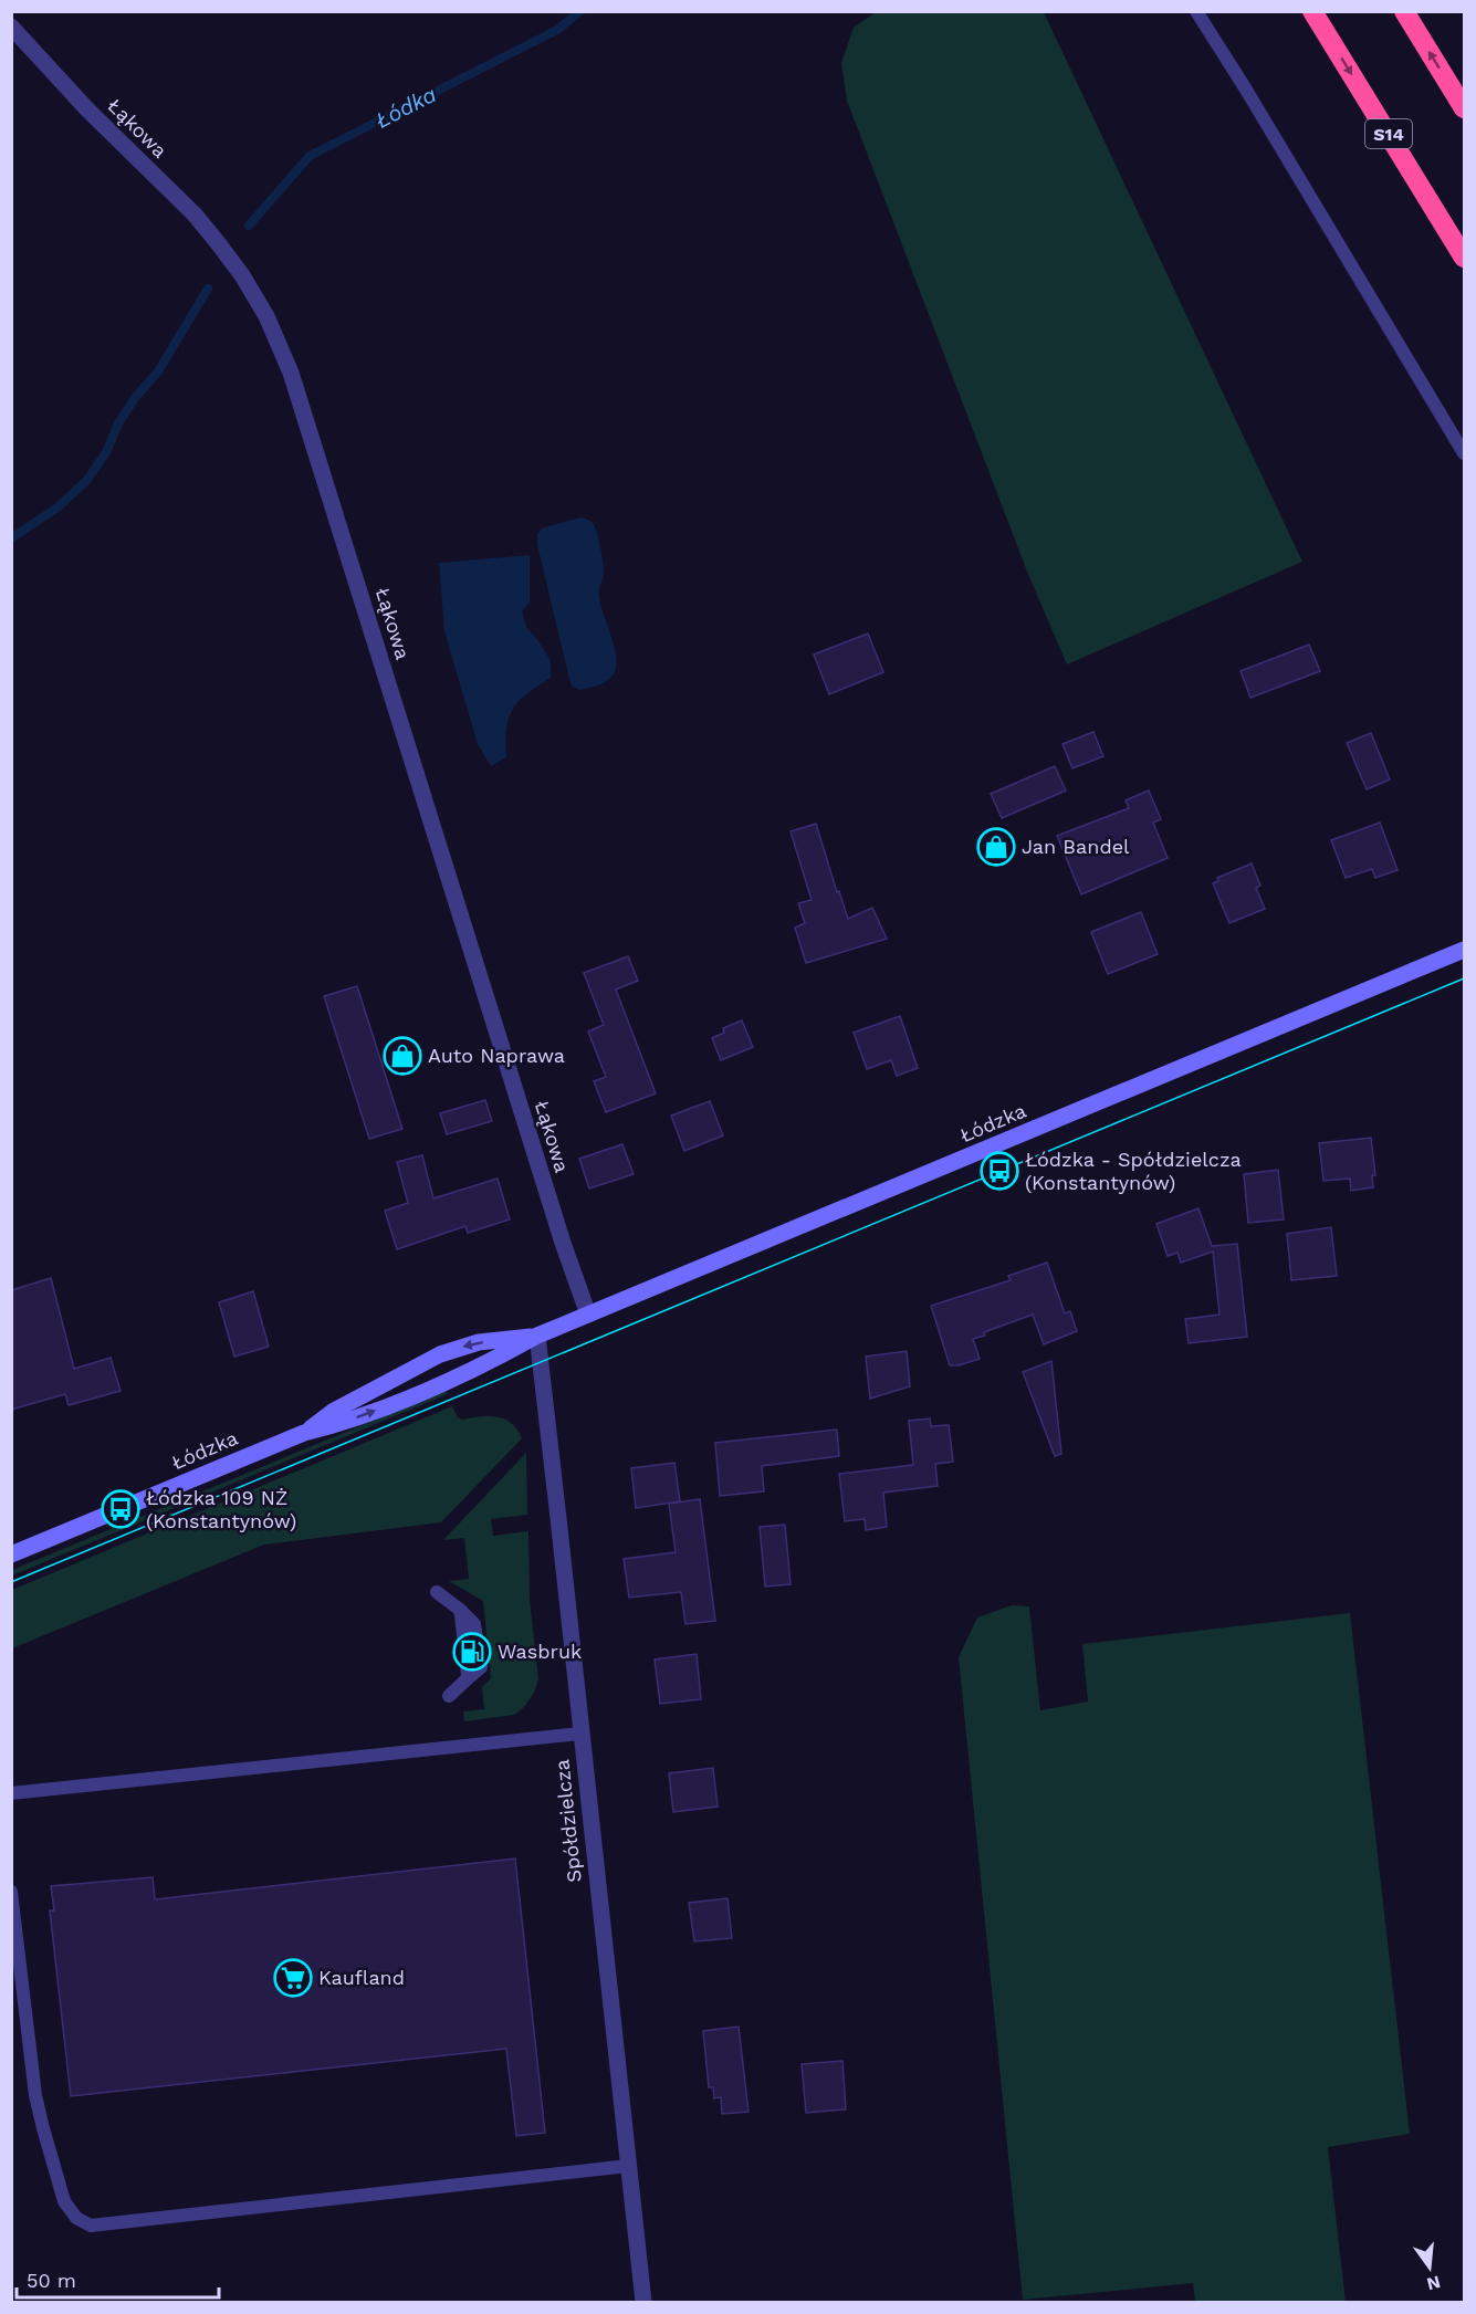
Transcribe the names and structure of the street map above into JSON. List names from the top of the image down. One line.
{"streets":{"highway":["S14"],"main road":["Łódzka"],"street":["Łąkowa","Spółdzielcza"]},"crossings":[["Łąkowa","Łódzka"],["Łódzka","Spółdzielcza"]],"water":["Łódka"],"places":{"shop":["Jan Bandel","Auto Naprawa"],"bus stop":["Łódzka - Spółdzielcza (Konstantynów)","Łódzka 109 NŻ (Konstantynów)"],"fuel station":["Wasbruk"],"supermarket":["Kaufland"]},"scale_bar":"50 m","north":"bottom"}
